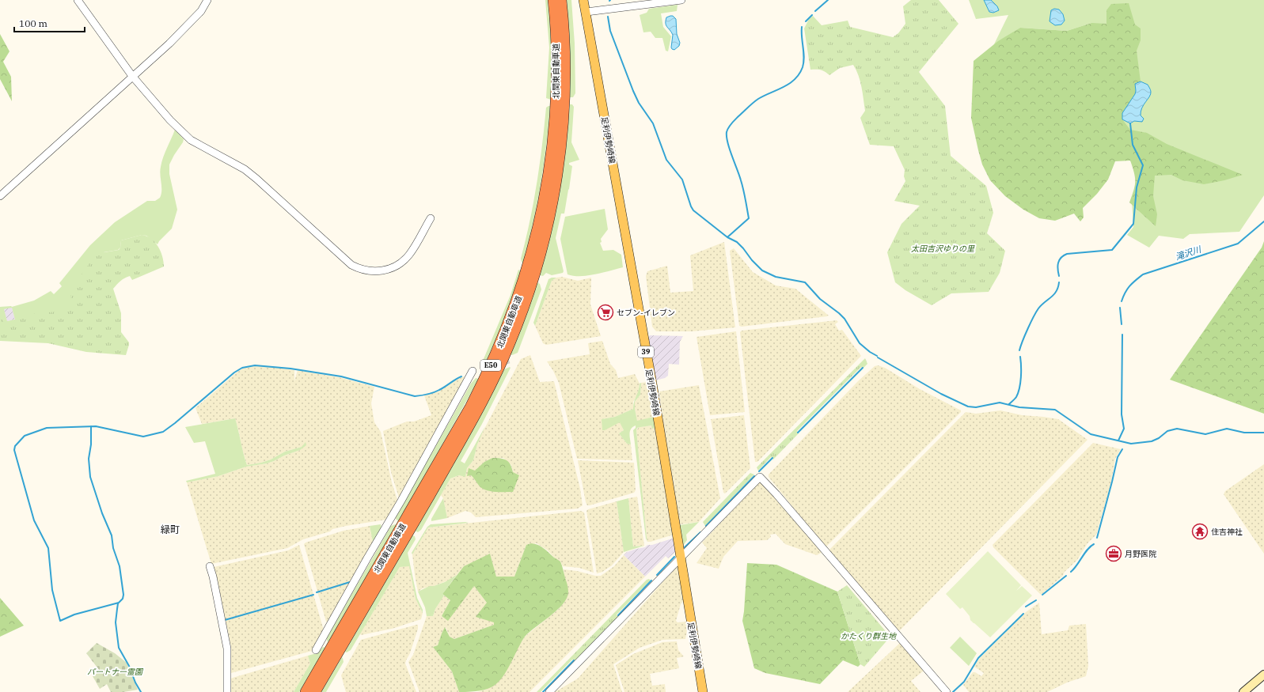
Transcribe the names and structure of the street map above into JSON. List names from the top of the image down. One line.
{"streets":{"highway":["北関東自動車道","E50"],"main road":["足利伊勢崎線","39"]},"districts":["緑町"],"water":["滝沢川"],"parks":["太田吉沢ゆりの里","かたくり群生地","パートナー霊園"],"places":{"supermarket":["セブン-イレブン"],"temple":["住吉神社"],"office":["月野医院"]},"scale_bar":"100 m"}
